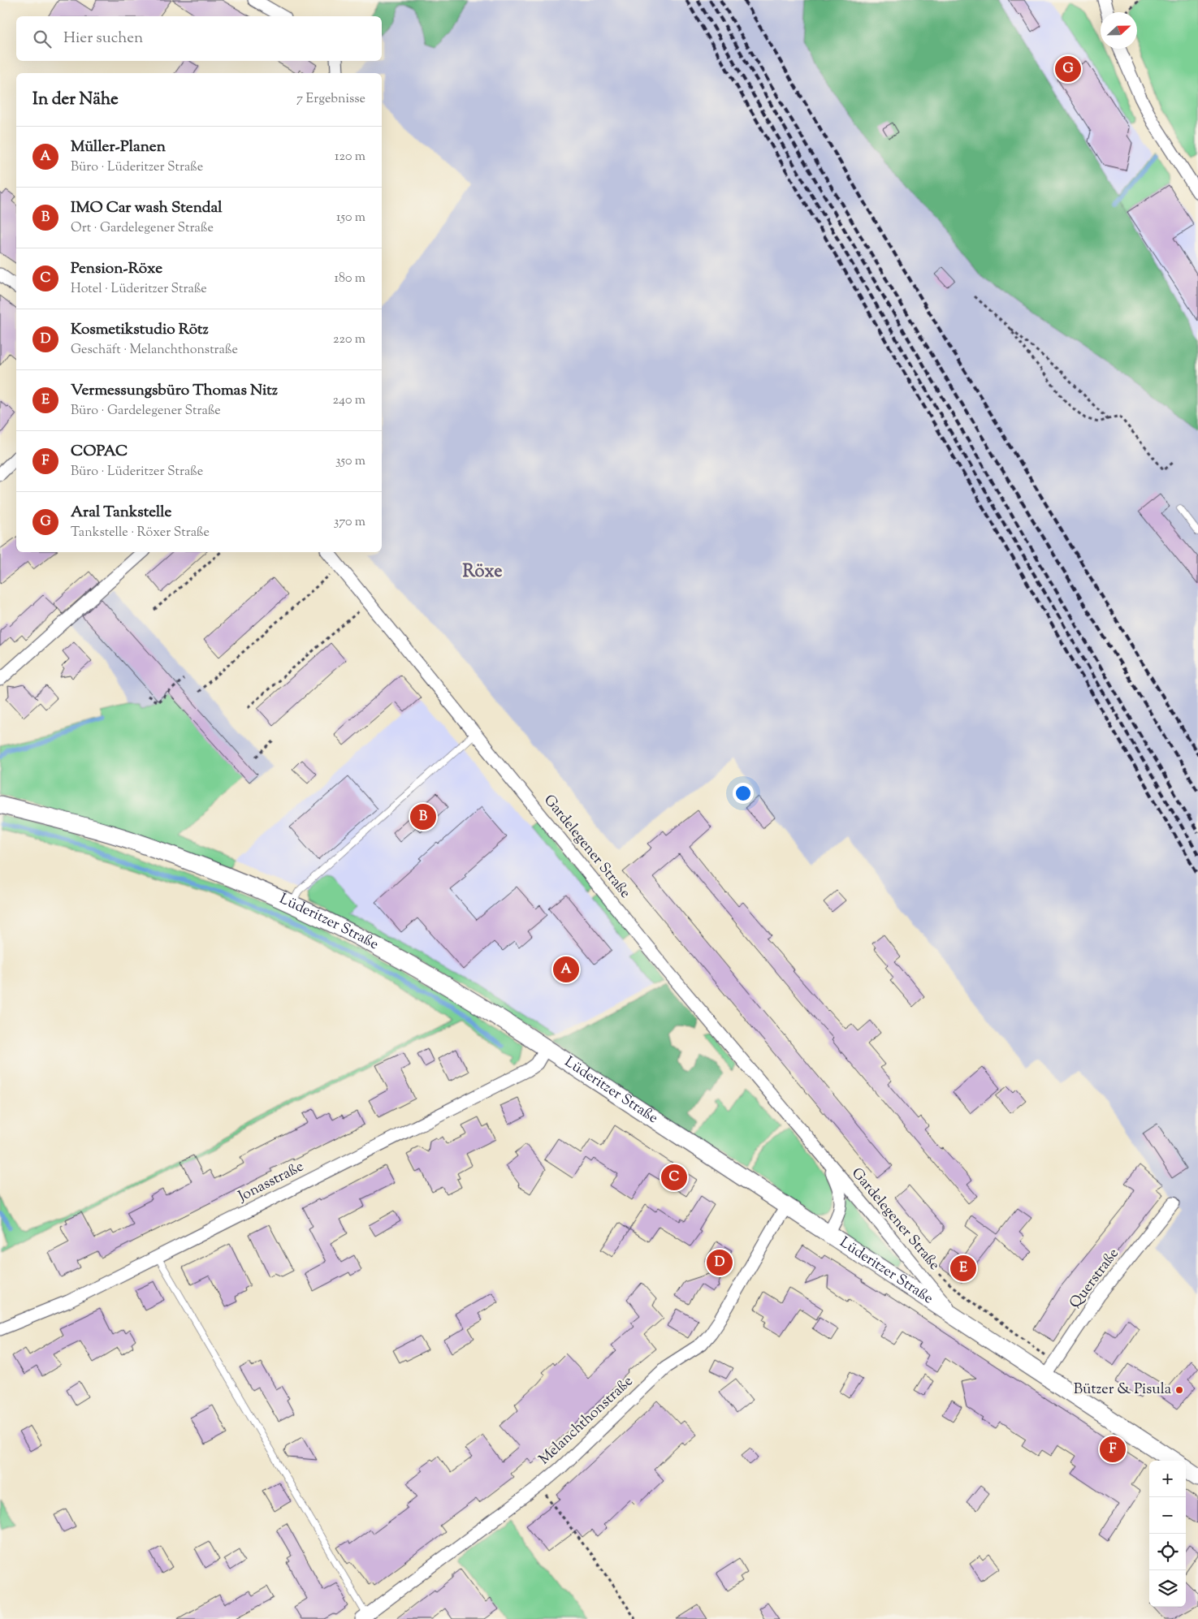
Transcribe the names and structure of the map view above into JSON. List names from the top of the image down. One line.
{"streets":{"main road":["Lüderitzer Straße"],"street":["Gardelegener Straße","Jonasstraße","Querstraße","Melanchthonstraße"]},"crossings":[["Gardelegener Straße","Lüderitzer Straße"],["Lüderitzer Straße","Jonasstraße"],["Lüderitzer Straße","Querstraße"],["Lüderitzer Straße","Melanchthonstraße"]],"districts":["Röxe"],"places":["Bützer & Pisula"],"north":"right","page":{"search":"Hier suchen","pins":["G","B","A","C","D","E","F"],"heading":["In der Nähe","7 Ergebnisse"],"list":[{"mark":"A","name":"Müller-Planen","note":"Büro · Lüderitzer Straße","value":"120 m"},{"mark":"B","name":"IMO Car wash Stendal","note":"Ort · Gardelegener Straße","value":"150 m"},{"mark":"C","name":"Pension-Röxe","note":"Hotel · Lüderitzer Straße","value":"180 m"},{"mark":"D","name":"Kosmetikstudio Rötz","note":"Geschäft · Melanchthonstraße","value":"220 m"},{"mark":"E","name":"Vermessungsbüro Thomas Nitz","note":"Büro · Gardelegener Straße","value":"240 m"},{"mark":"F","name":"COPAC","note":"Büro · Lüderitzer Straße","value":"350 m"},{"mark":"G","name":"Aral Tankstelle","note":"Tankstelle · Röxer Straße","value":"370 m"}],"map_buttons":["+","−"]}}
